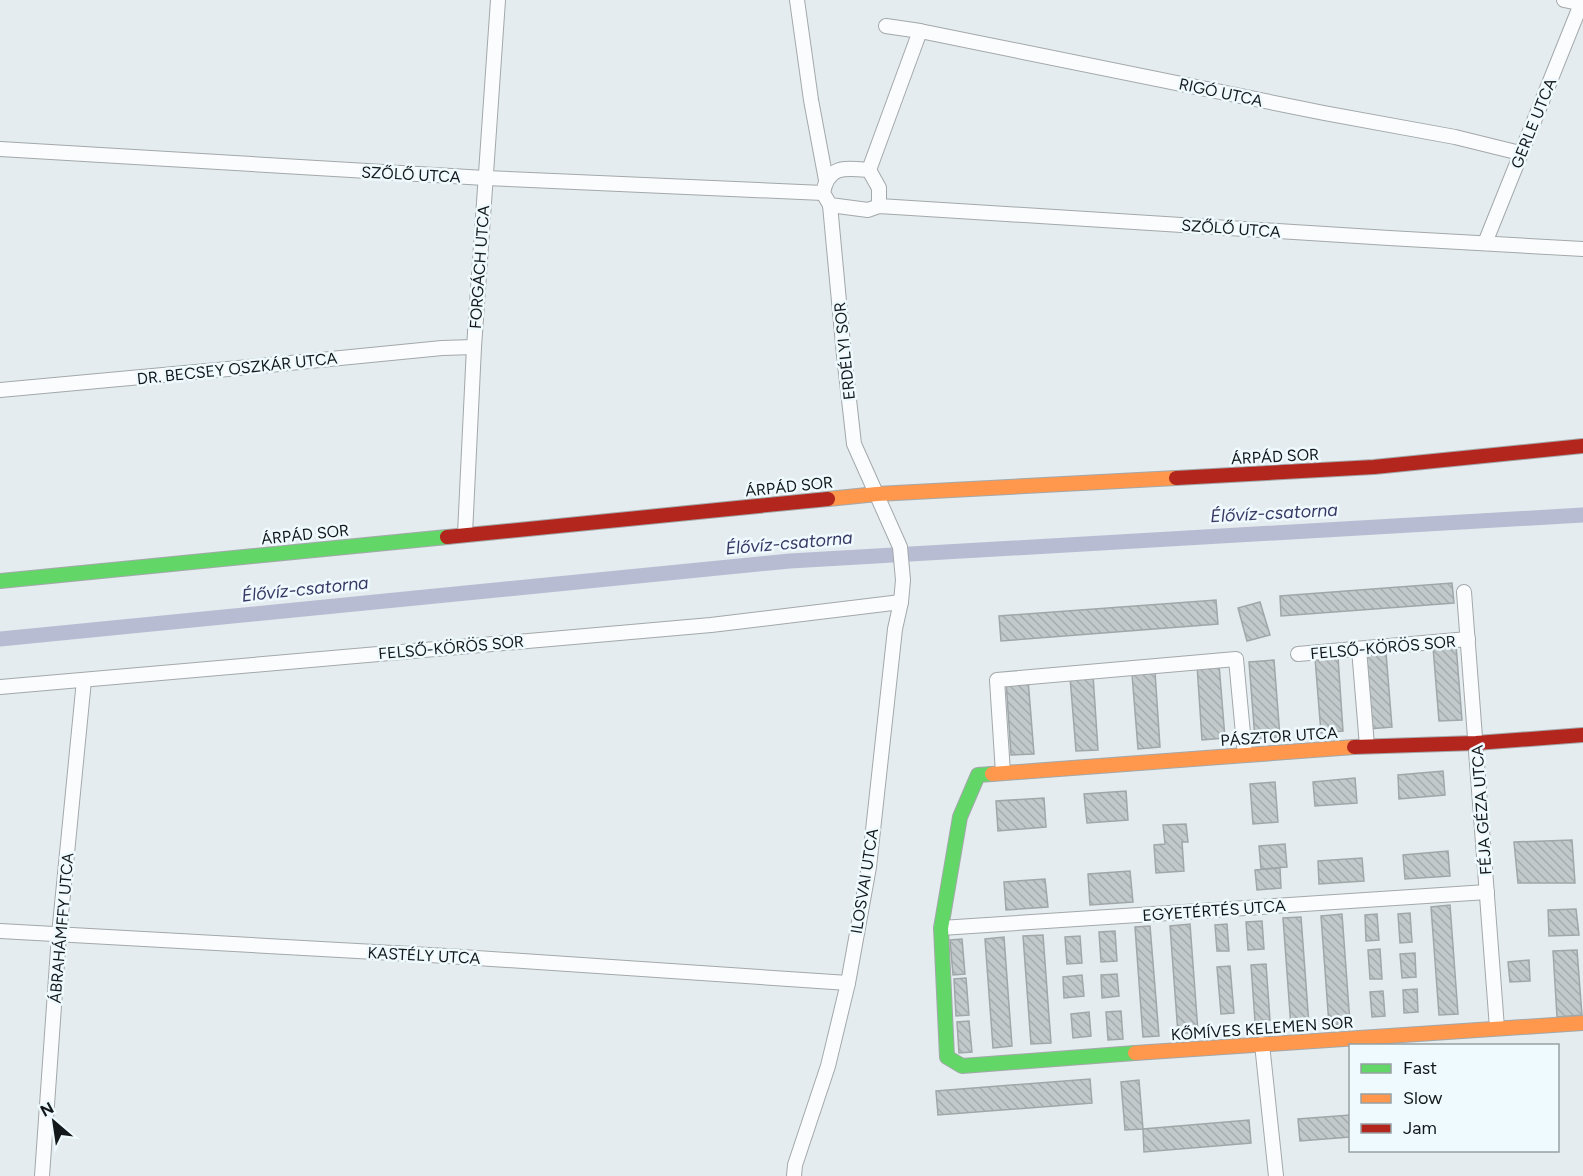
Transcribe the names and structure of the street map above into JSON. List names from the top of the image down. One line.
{"streets":{"street":["RIGÓ UTCA","GERLE UTCA","SZŐLŐ UTCA","FORGÁCH UTCA","ERDÉLYI SOR","DR. BECSEY OSZKÁR UTCA","ÁRPÁD SOR","FELSŐ-KÖRÖS SOR","PÁSZTOR UTCA","FÉJA GÉZA UTCA","ILOSVAI UTCA","EGYETÉRTÉS UTCA","ÁBRAHÁMFFY UTCA","KASTÉLY UTCA","KŐMÍVES KELEMEN SOR"]},"crossings":[["RIGÓ UTCA","GERLE UTCA"],["GERLE UTCA","SZŐLŐ UTCA"],["SZŐLŐ UTCA","FORGÁCH UTCA"],["SZŐLŐ UTCA","ERDÉLYI SOR"],["FORGÁCH UTCA","DR. BECSEY OSZKÁR UTCA"],["FORGÁCH UTCA","ÁRPÁD SOR"],["ERDÉLYI SOR","ÁRPÁD SOR"],["ERDÉLYI SOR","ILOSVAI UTCA"],["FELSŐ-KÖRÖS SOR","FÉJA GÉZA UTCA"],["FELSŐ-KÖRÖS SOR","ILOSVAI UTCA"],["FELSŐ-KÖRÖS SOR","ÁBRAHÁMFFY UTCA"],["PÁSZTOR UTCA","FÉJA GÉZA UTCA"],["PÁSZTOR UTCA","EGYETÉRTÉS UTCA"],["PÁSZTOR UTCA","KŐMÍVES KELEMEN SOR"],["FÉJA GÉZA UTCA","EGYETÉRTÉS UTCA"],["FÉJA GÉZA UTCA","KŐMÍVES KELEMEN SOR"],["ILOSVAI UTCA","KASTÉLY UTCA"],["EGYETÉRTÉS UTCA","KŐMÍVES KELEMEN SOR"],["ÁBRAHÁMFFY UTCA","KASTÉLY UTCA"]],"water":["Élővíz-csatorna"],"legend":["Fast","Slow","Jam"],"north":"top left"}
